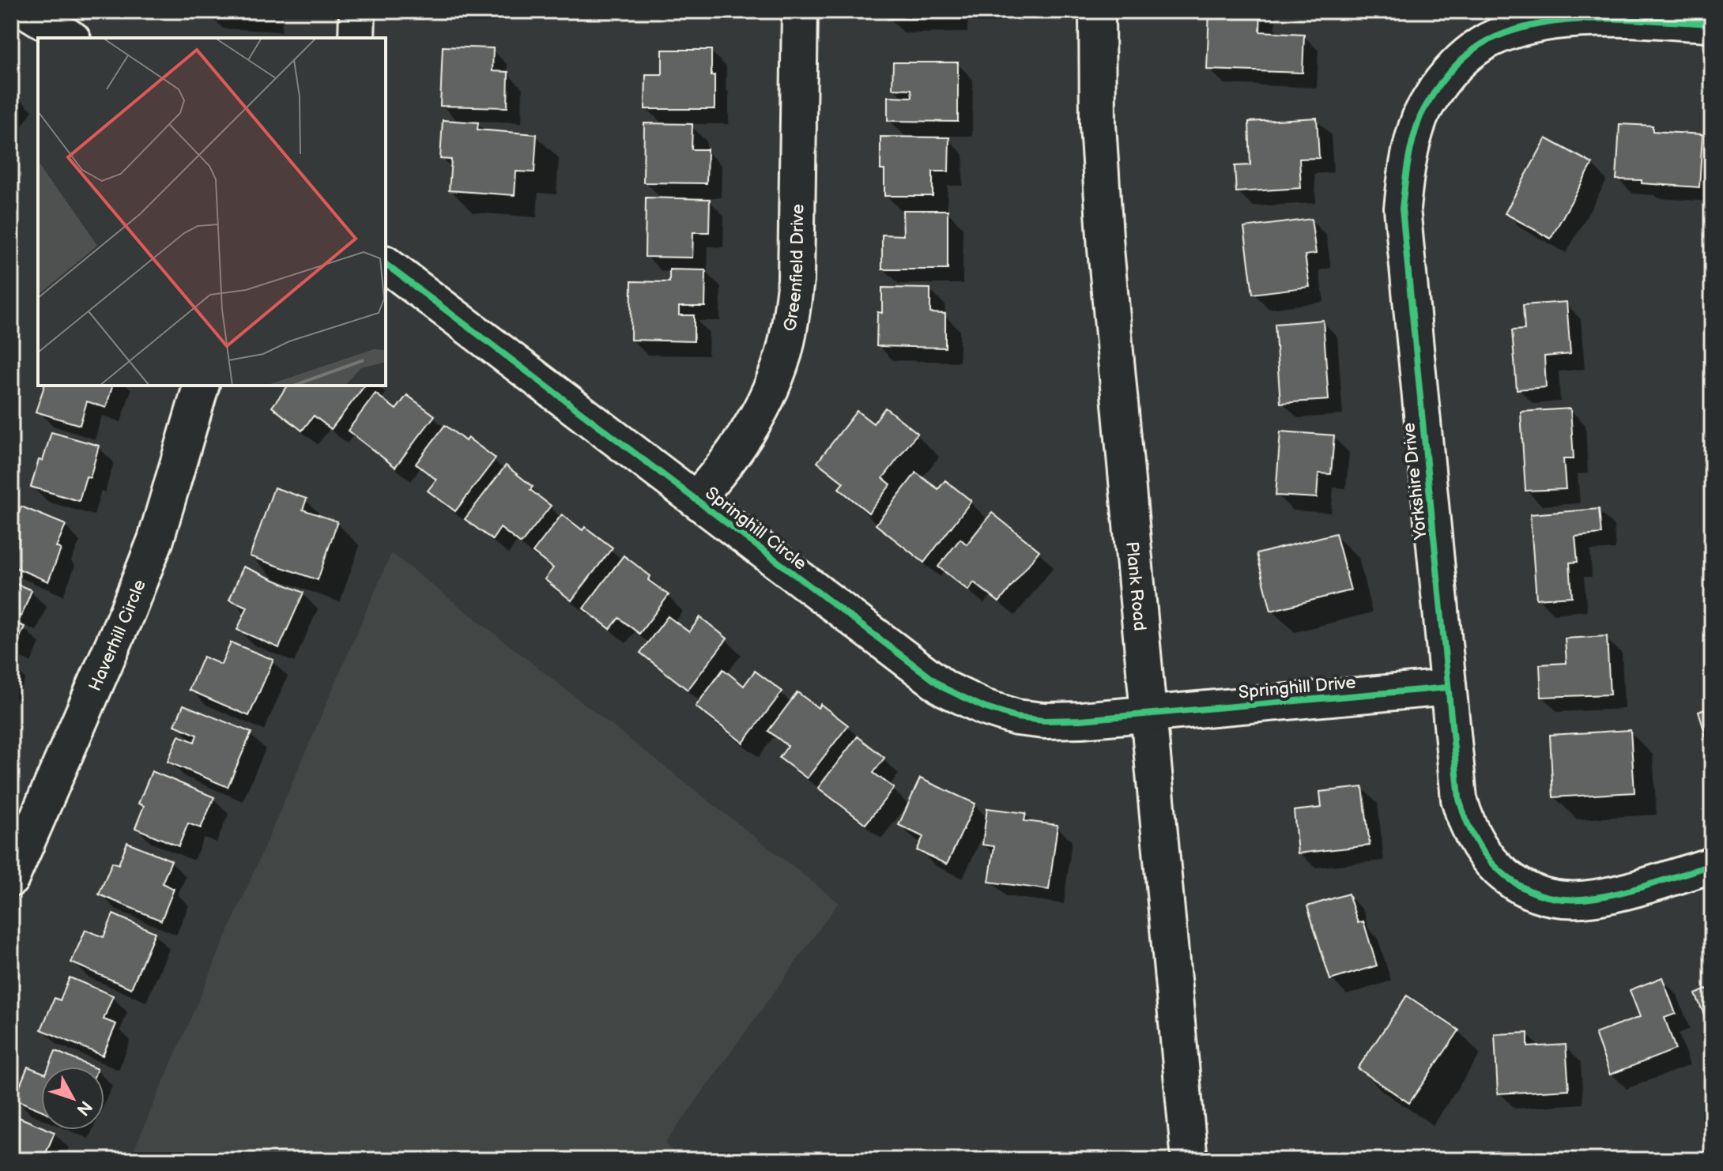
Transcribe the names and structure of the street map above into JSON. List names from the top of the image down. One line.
{"streets":{"street":["Greenfield Drive","Yorkshire Drive","Springhill Circle","Plank Road","Haverhill Circle","Springhill Drive"]},"crossings":[["Greenfield Drive","Springhill Circle"],["Yorkshire Drive","Springhill Drive"],["Springhill Circle","Plank Road"],["Springhill Circle","Springhill Drive"],["Plank Road","Springhill Drive"]],"north":"bottom right"}
